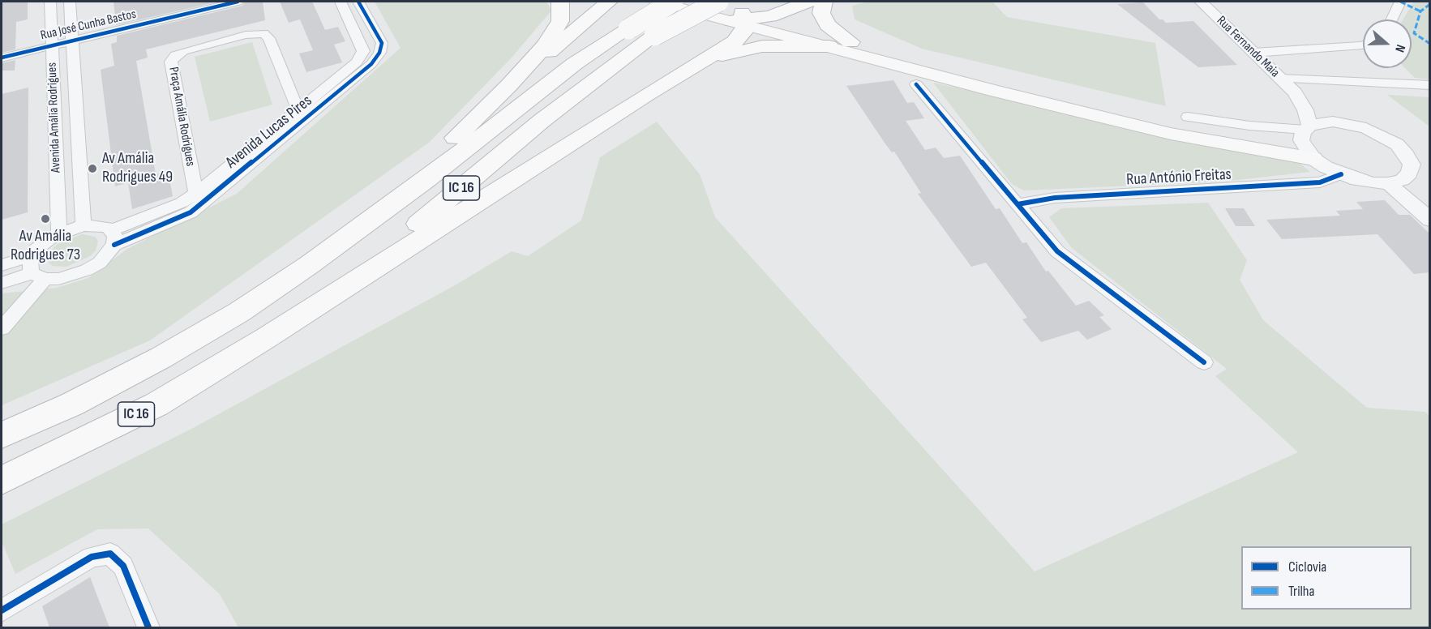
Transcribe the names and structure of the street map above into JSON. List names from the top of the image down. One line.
{"streets":{"highway":["IC 16"],"street":["Rua José Cunha Bastos","Rua Fernando Maia","Praça Amália Rodrigues","Avenida Amália Rodrigues","Avenida Lucas Pires","Rua António Freitas"]},"crossings":[["Rua José Cunha Bastos","Avenida Amália Rodrigues"],["Praça Amália Rodrigues","Avenida Lucas Pires"]],"places":["Av Amália Rodrigues 49","Av Amália Rodrigues 73"],"legend":["Ciclovia","Trilha"],"north":"right"}
